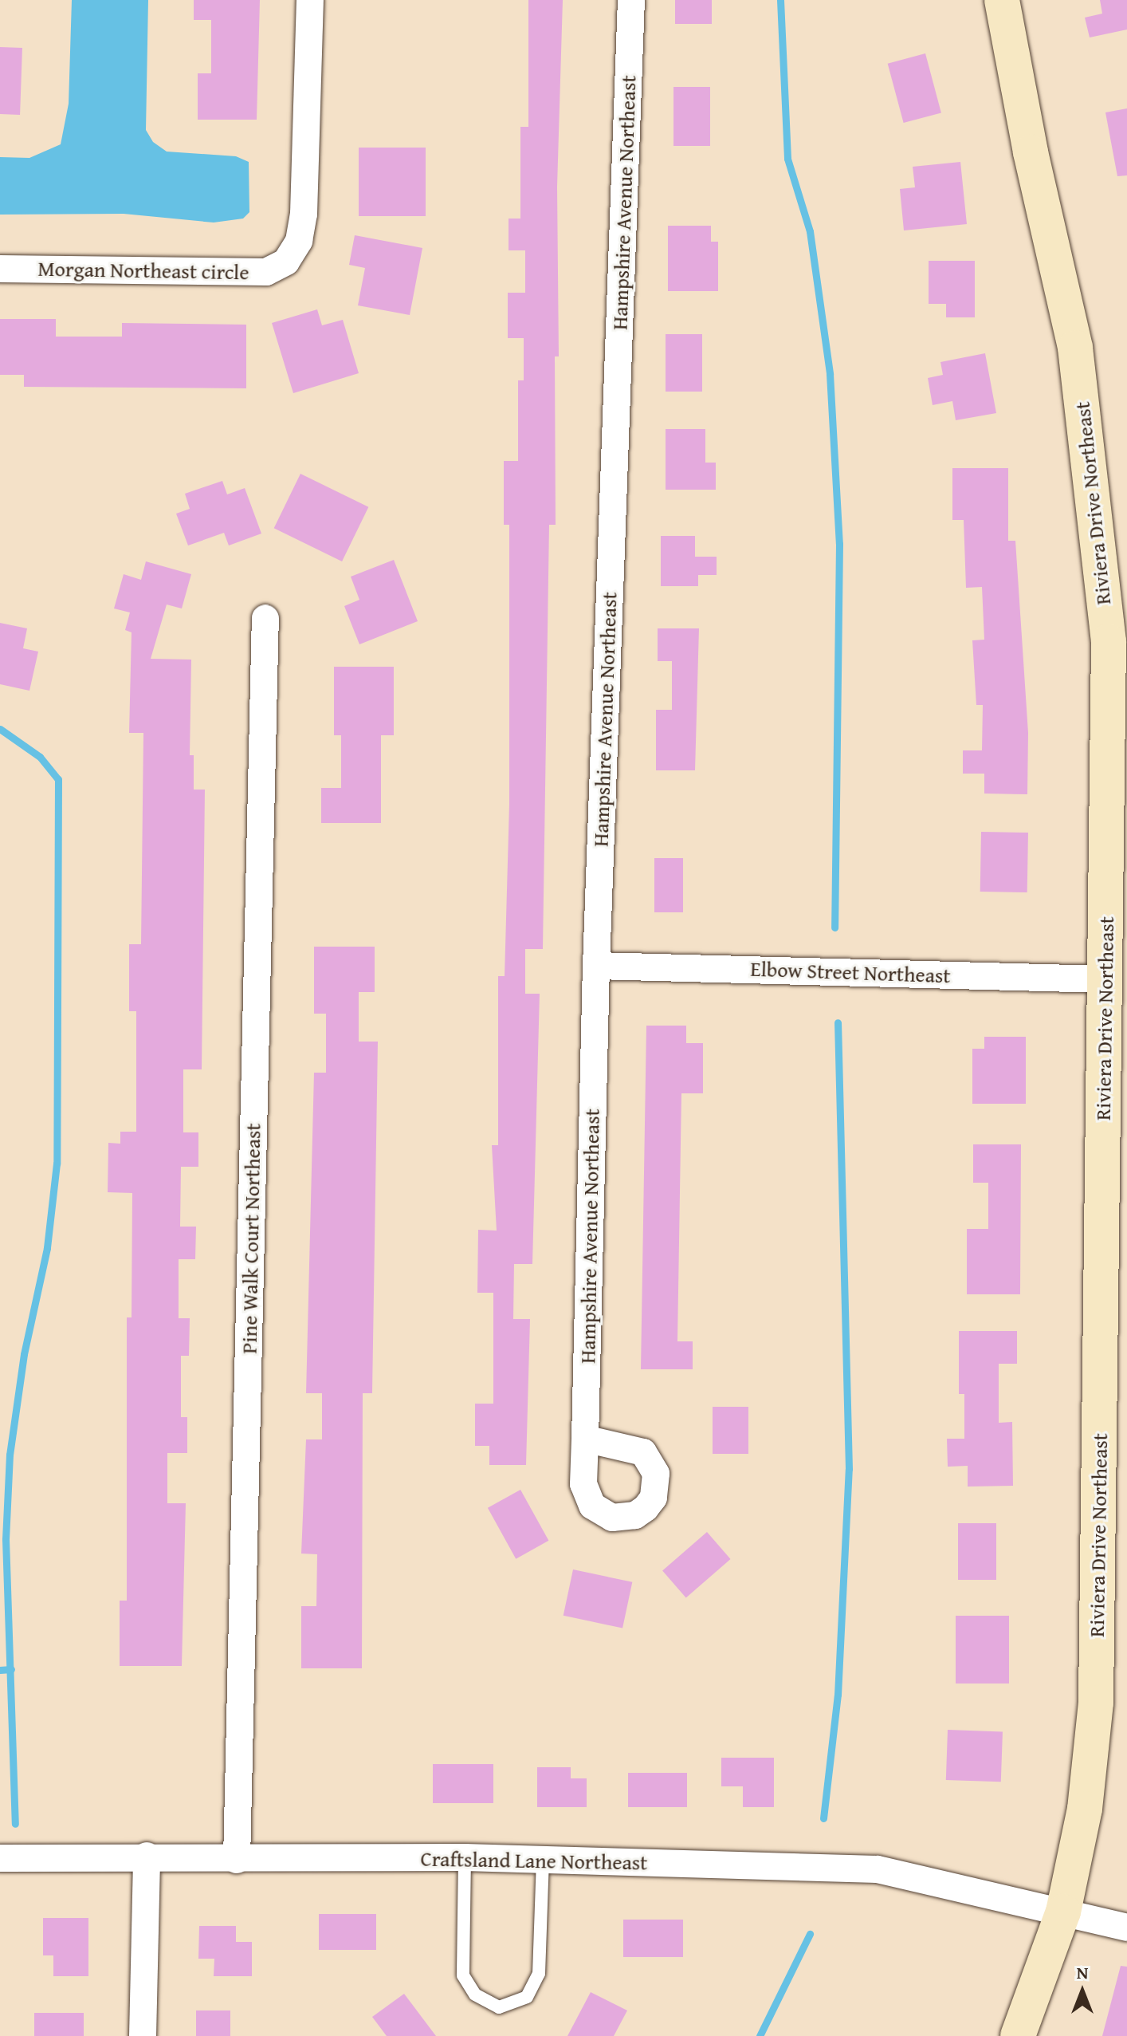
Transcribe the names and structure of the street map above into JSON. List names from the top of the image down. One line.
{"streets":{"street":["Hampshire Avenue Northeast","Morgan Northeast circle","Riviera Drive Northeast","Elbow Street Northeast","Pine Walk Court Northeast","Craftsland Lane Northeast"]},"crossings":[["Hampshire Avenue Northeast","Elbow Street Northeast"],["Riviera Drive Northeast","Elbow Street Northeast"],["Riviera Drive Northeast","Craftsland Lane Northeast"],["Pine Walk Court Northeast","Craftsland Lane Northeast"]],"north":"top"}
